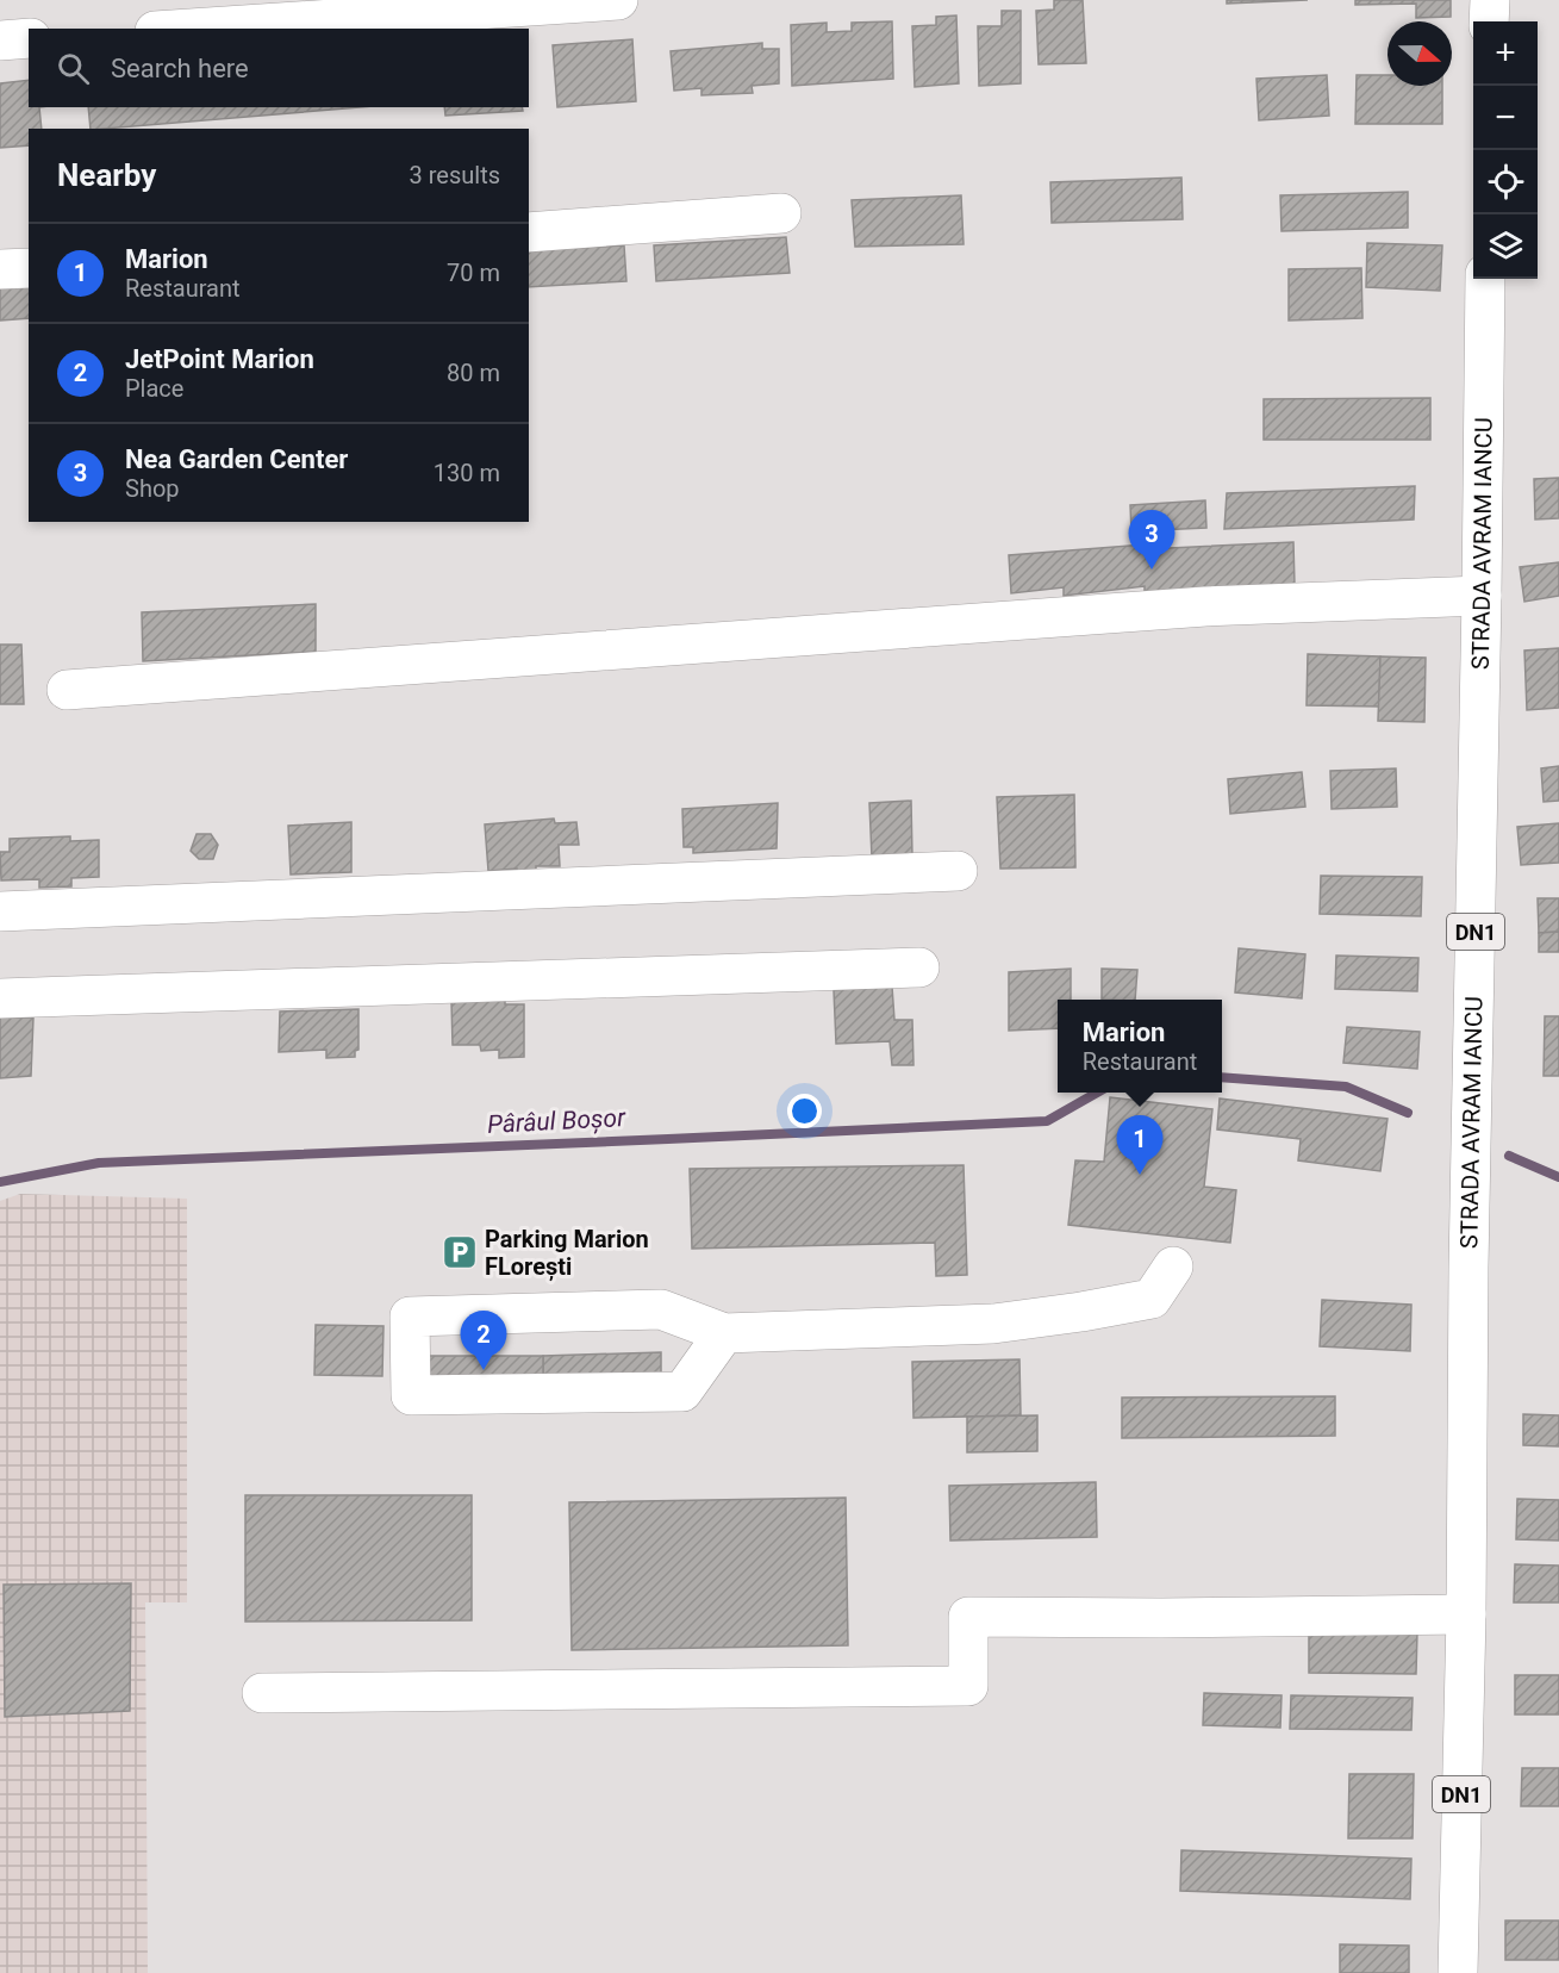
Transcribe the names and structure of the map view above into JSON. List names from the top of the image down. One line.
{"streets":{"main road":["STRADA AVRAM IANCU","DN1"]},"water":["Pârâul Boșor"],"places":{"parking":["Parking Marion FLorești"]},"north":"right","page":{"map_buttons":["+","−"],"search":"Search here","heading":["Nearby","3 results"],"list":[{"mark":"1","name":"Marion","note":"Restaurant","value":"70 m"},{"mark":"2","name":"JetPoint Marion","note":"Place","value":"80 m"},{"mark":"3","name":"Nea Garden Center","note":"Shop","value":"130 m"}],"pins":["3","1","2"],"popup":["Marion","Restaurant"]}}
